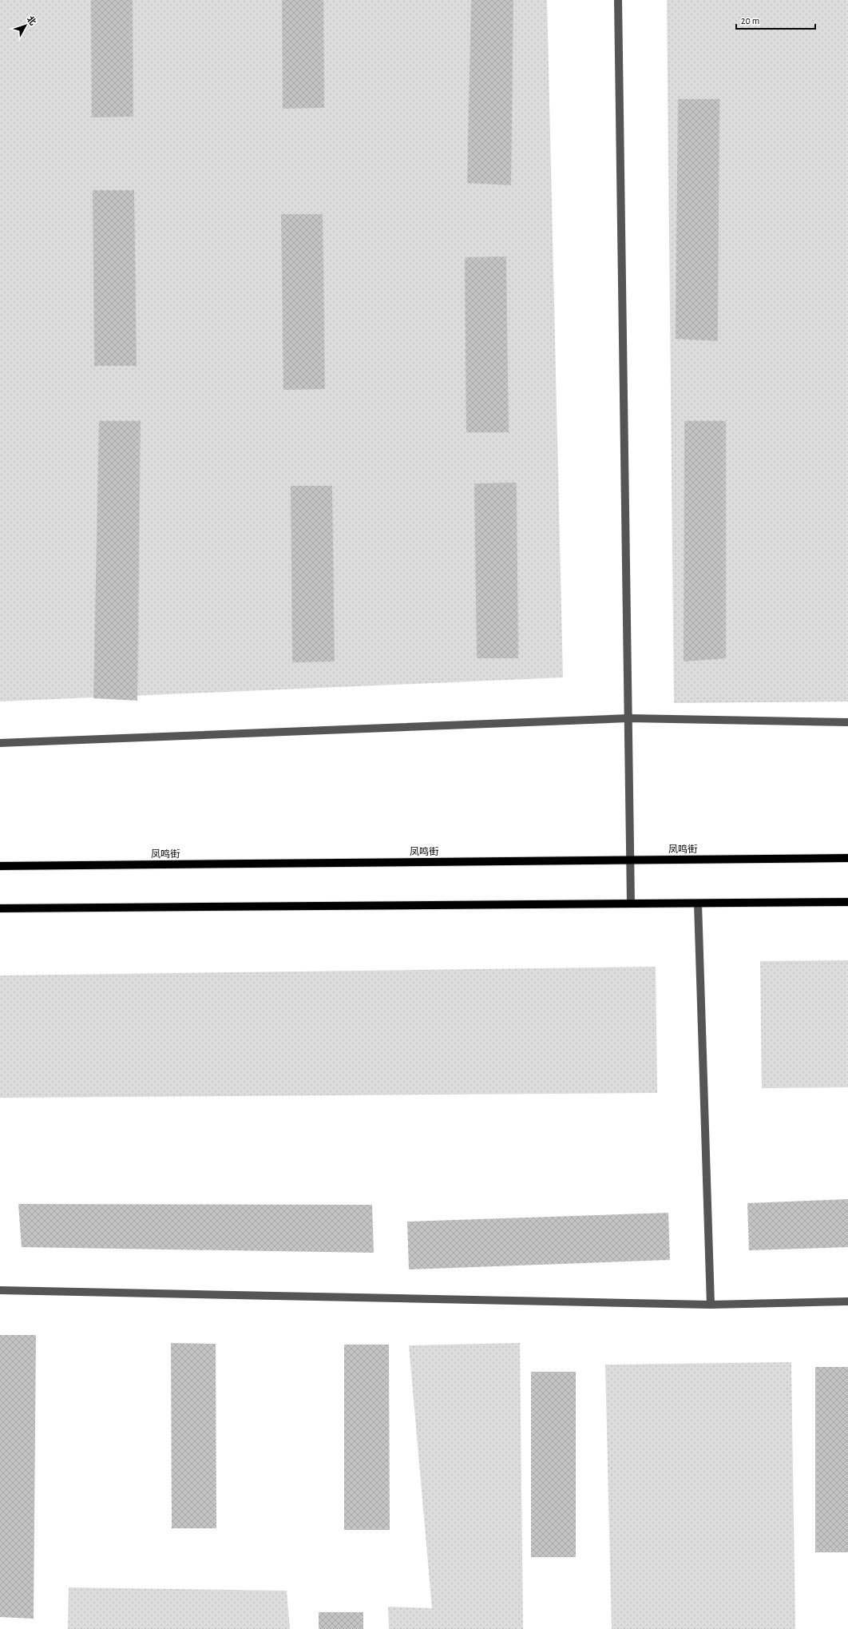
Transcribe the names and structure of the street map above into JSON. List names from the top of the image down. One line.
{"streets":{"main road":["凤鸣街"]},"scale_bar":"20 m","north":"top right"}
